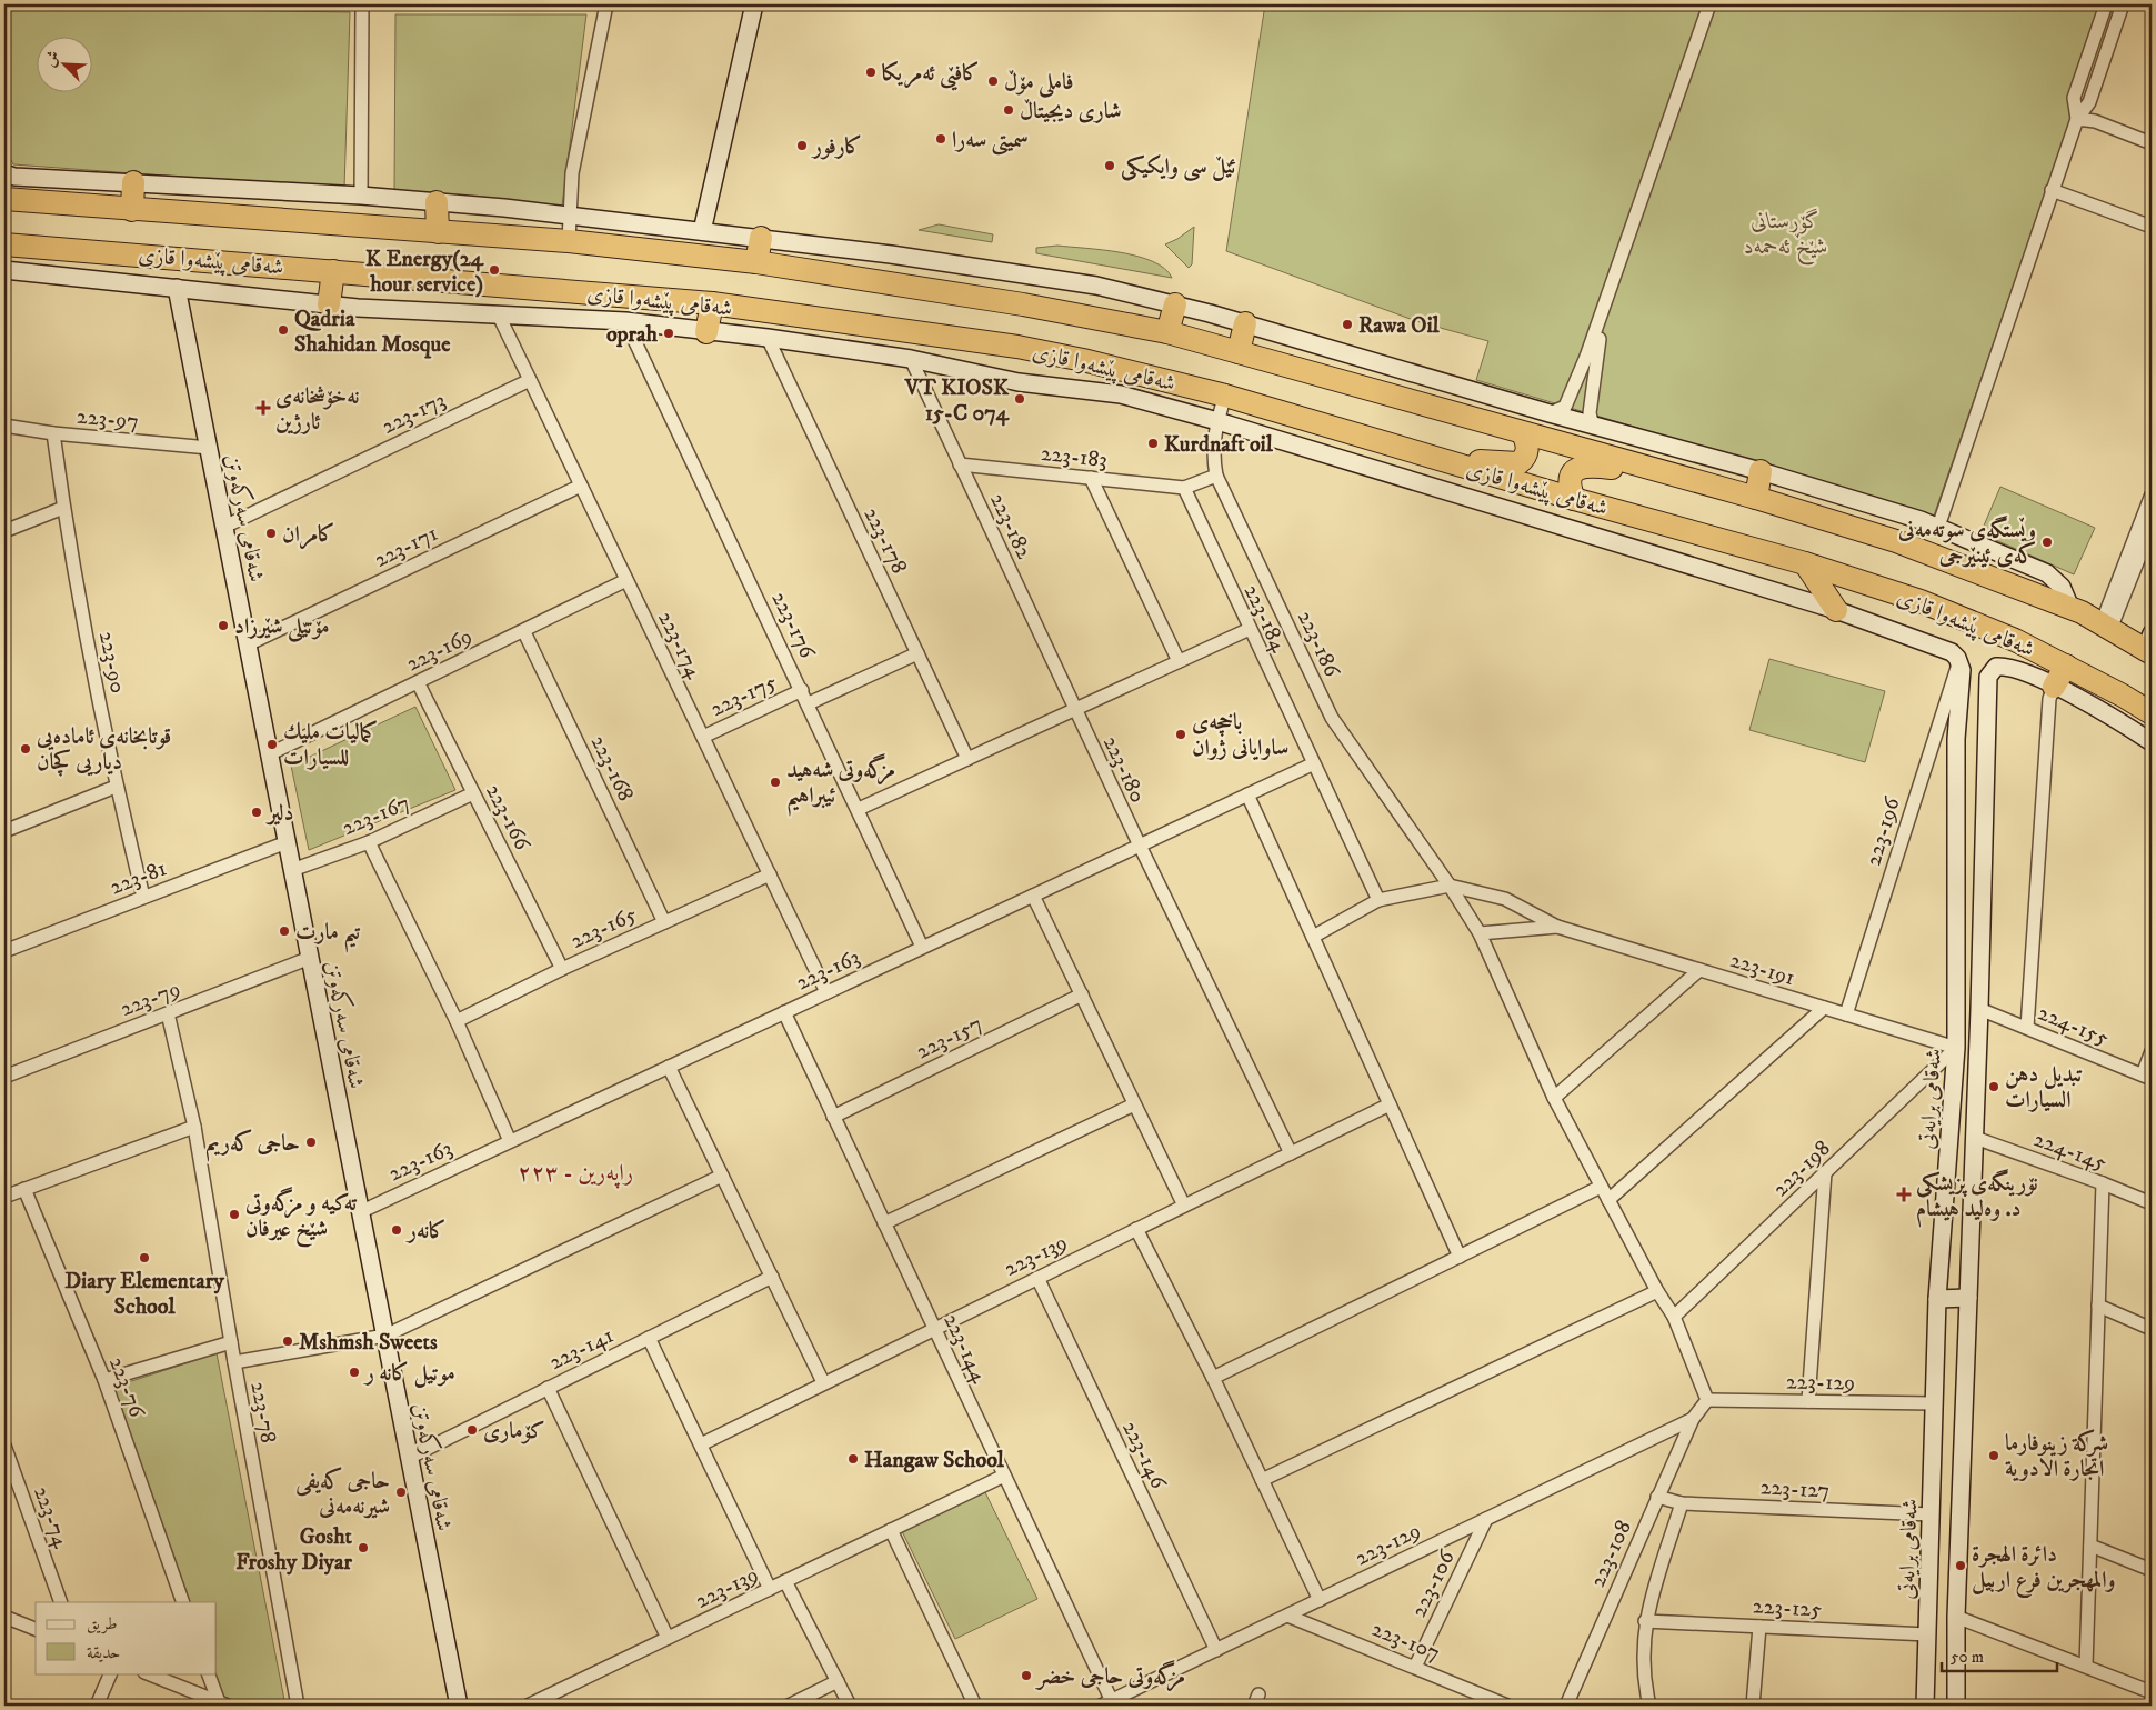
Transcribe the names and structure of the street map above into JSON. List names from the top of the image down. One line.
{"streets":{"highway":["شەقامی پێشەوا قازی"],"street":["223-173","223-97","223-183","شەقامی سەرکەوتن","223-182","223-178","223-171","223-184","223-176","223-186","223-174","223-169","223-90","223-175","223-168","223-180","223-167","223-166","223-196","223-81","223-165","223-191","223-163","223-79","224-155","223-157","شەقامی برایەتی","224-145","223-198","223-139","223-141","223-144","223-129","223-76","223-78","223-146","223-127","223-74","223-108","223-106","223-125","223-107"]},"crossings":[["شەقامی پێشەوا قازی","223-186"],["223-173","شەقامی سەرکەوتن"],["223-173","223-174"],["223-97","شەقامی سەرکەوتن"],["223-97","223-90"],["223-183","223-182"],["223-183","223-184"],["شەقامی سەرکەوتن","223-171"],["شەقامی سەرکەوتن","223-169"],["شەقامی سەرکەوتن","223-167"],["شەقامی سەرکەوتن","223-81"],["شەقامی سەرکەوتن","223-163"],["شەقامی سەرکەوتن","223-79"],["شەقامی سەرکەوتن","223-141"],["223-182","223-180"],["223-171","223-174"],["223-184","223-163"],["223-176","223-175"],["223-176","223-163"],["223-186","223-198"],["223-186","223-129"],["223-174","223-169"],["223-174","223-175"],["223-174","223-165"],["223-174","223-163"],["223-169","223-168"],["223-169","223-166"],["223-90","223-81"],["223-168","223-165"],["223-180","223-163"],["223-180","223-139"],["223-167","223-166"],["223-166","223-165"],["223-196","223-191"],["223-196","شەقامی برایەتی"],["223-191","شەقامی برایەتی"],["223-191","223-198"],["223-163","223-144"],["223-79","223-78"],["224-155","شەقامی برایەتی"],["223-157","223-144"],["شەقامی برایەتی","224-145"],["شەقامی برایەتی","223-198"],["شەقامی برایەتی","223-129"],["شەقامی برایەتی","223-127"],["شەقامی برایەتی","223-125"],["223-139","223-144"],["223-139","223-146"],["223-144","223-129"],["223-129","223-146"],["223-129","223-108"],["223-129","223-106"],["223-129","223-107"],["223-127","223-108"],["223-106","223-107"]],"districts":["راپەرین - ٢٢٣"],"parks":["گۆڕستانی شێخ ئەحمەد"],"places":{"other":["کافێی ئەمریکا","فاملی مۆڵ","شاری دیجیتاڵ","سمیتی سەرا","کارفور","ئێڵ سی وایکیکی","K Energy(24 hour service)","Rawa Oil","Qadria Shahidan Mosque","oprah","VT KIOSK 15-C 074","Kurdnaft oil","كامران","وێستگەی سوتەمەنی کەی ئینێرجی","مۆتێلی شێرزاد","باخچەی ساوایانی ژوان","كماليات مليك للسيارات","قوتابخانەی ئامادەیی دیاریی کچان","مزگەوتی شەهید ئیبراهیم","دلير","تیم مارت","تبديل دهن السيارات","حاجی کەریم","تەکیە و مزگەوتی شێخ عیرفان","کانەر","Diary Elementary School","Mshmsh Sweets","موتيل كانه ر","كۆماری","شركة زينوفارما اتجارة الادوية","Hangaw School","حاجی کەیفی شیرنەمەنی","Gosht Froshy Diyar","دائرة الهجرة والمهجرين فرع اربيل","مزگه‌وتی حاجی خضر"],"health":["نەخۆشخانەی ئارژین","نۆرینگەی پزیشکی د. وەلید هیشام"]},"legend":["طريق","حديقة"],"scale_bar":"50 m","north":"top left"}
